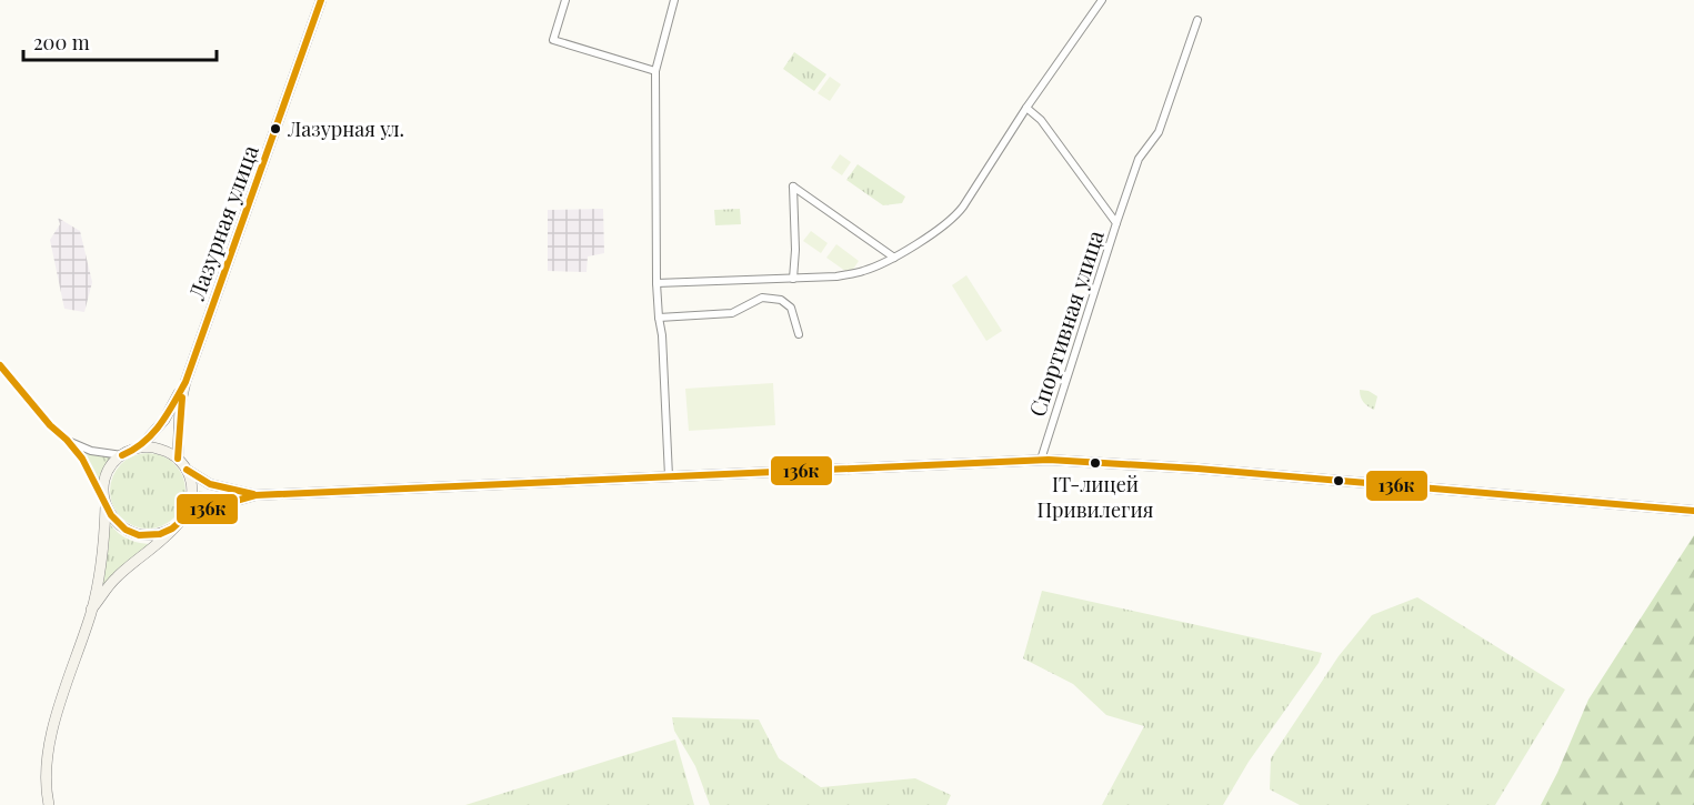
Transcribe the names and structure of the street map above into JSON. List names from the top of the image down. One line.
{"streets":{"street":["Лазурная улица","Спортивная улица"]},"places":["Лазурная ул.","IT-лицей Привилегия"],"lines":["transit line 136к"],"scale_bar":"200 m"}
